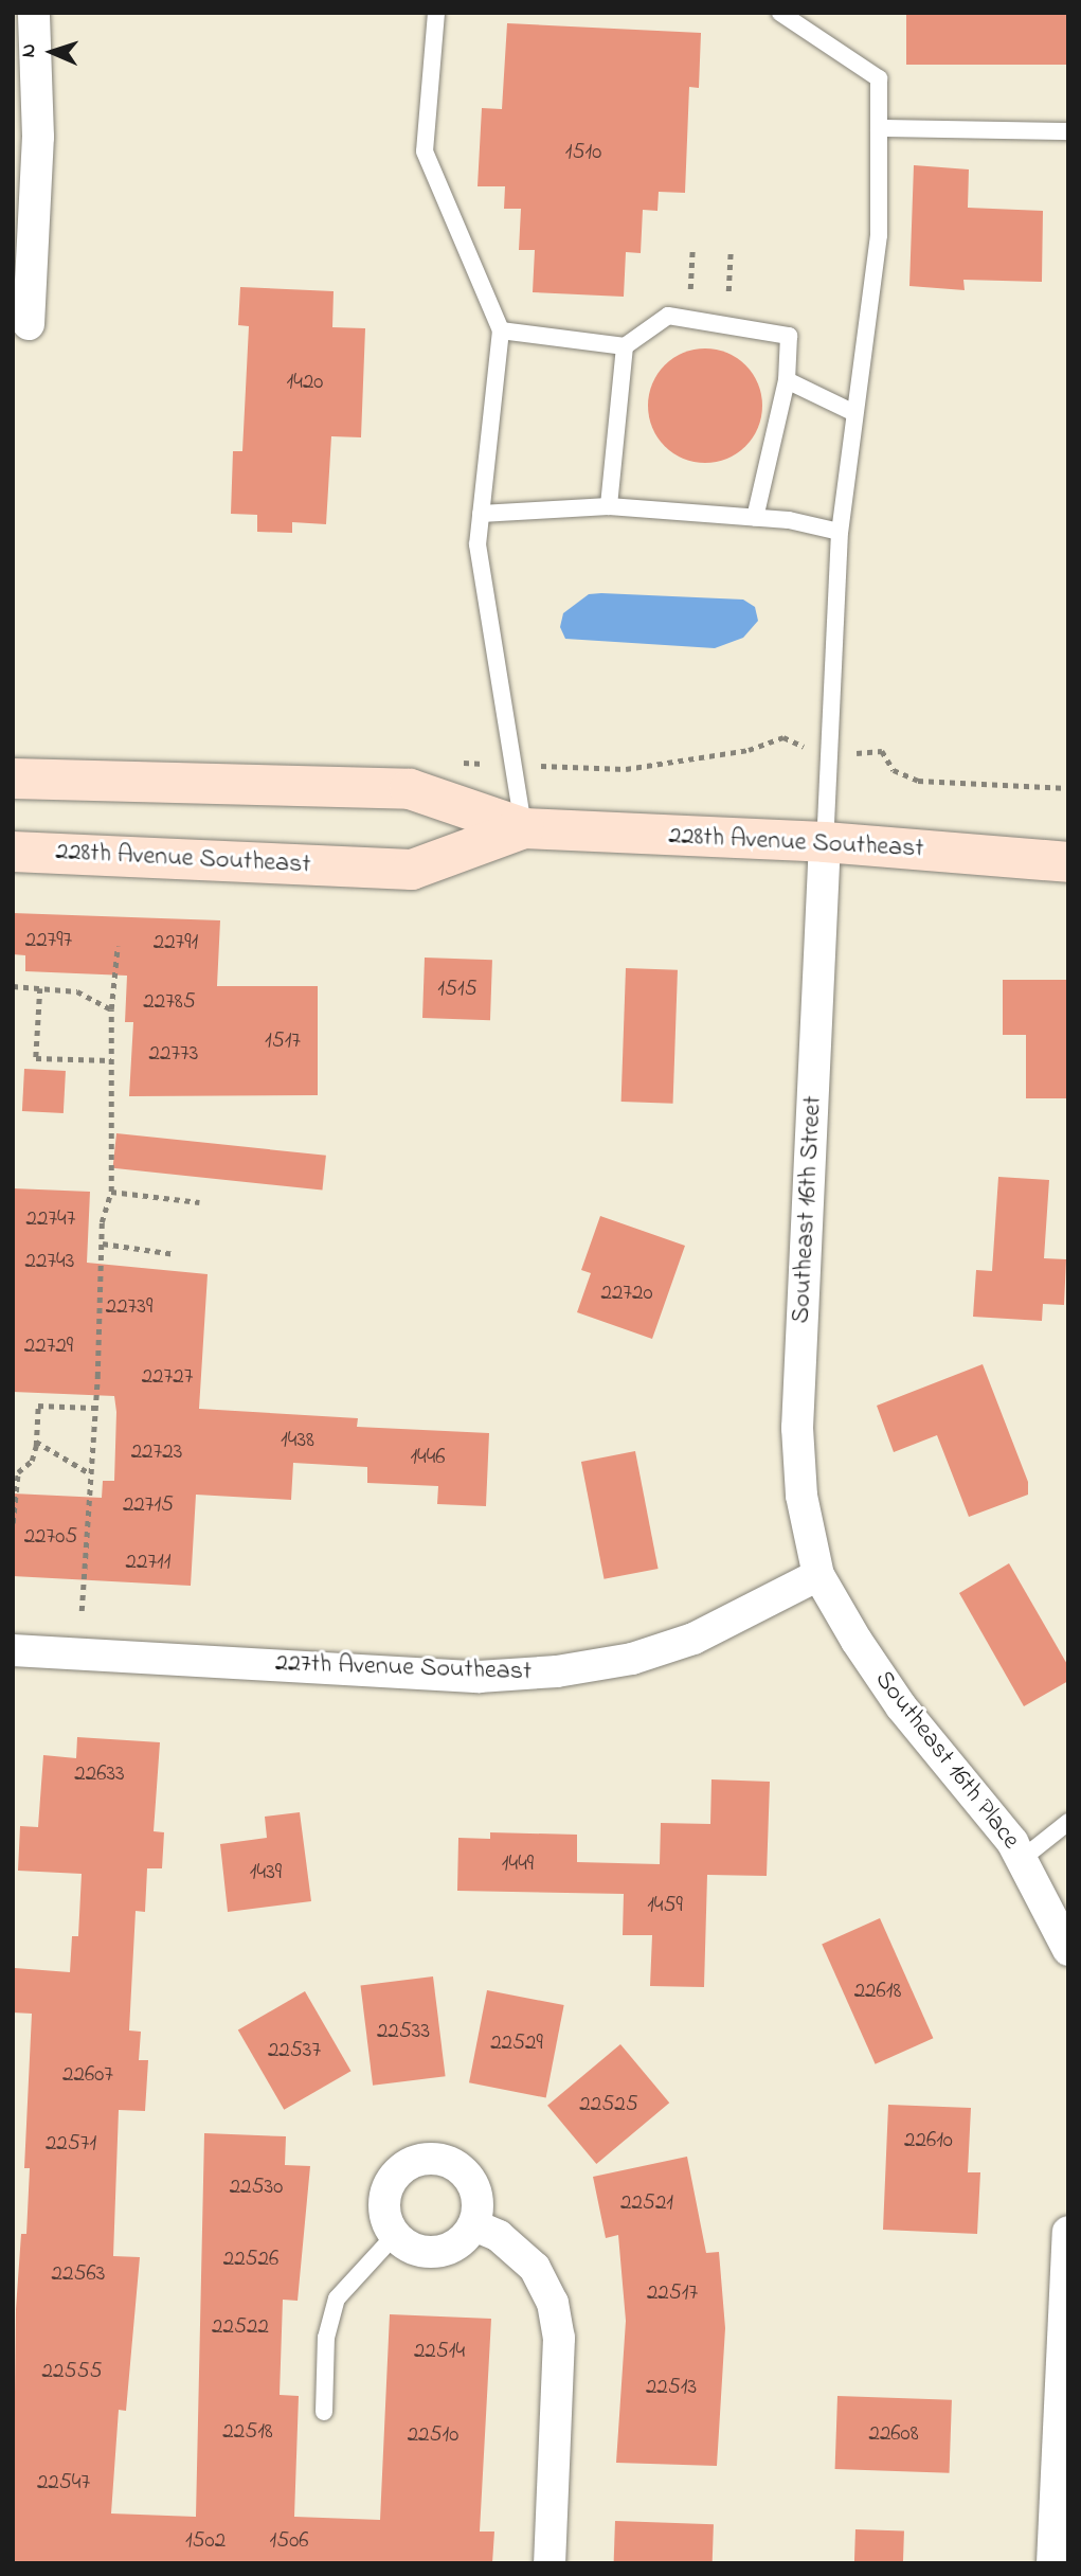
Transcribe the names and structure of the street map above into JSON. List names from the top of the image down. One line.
{"streets":{"main road":["228th Avenue Southeast"],"street":["Southeast 16th Street","227th Avenue Southeast","Southeast 16th Place"]},"crossings":[["228th Avenue Southeast","Southeast 16th Street"],["Southeast 16th Street","227th Avenue Southeast"],["Southeast 16th Street","Southeast 16th Place"],["227th Avenue Southeast","Southeast 16th Place"]],"house_numbers":["1510","1420","22797","22791","1515","22785","1517","22773","22747","22743","22720","22739","22729","22727","1438","22723","1446","22715","22705","22711","22633","1449","1439","1459","22618","22533","22529","22537","22607","22525","22610","22571","22530","22521","22526","22563","22517","22522","22514","22555","22513","22518","22608","22510","22547","1502","1506"],"north":"left"}
